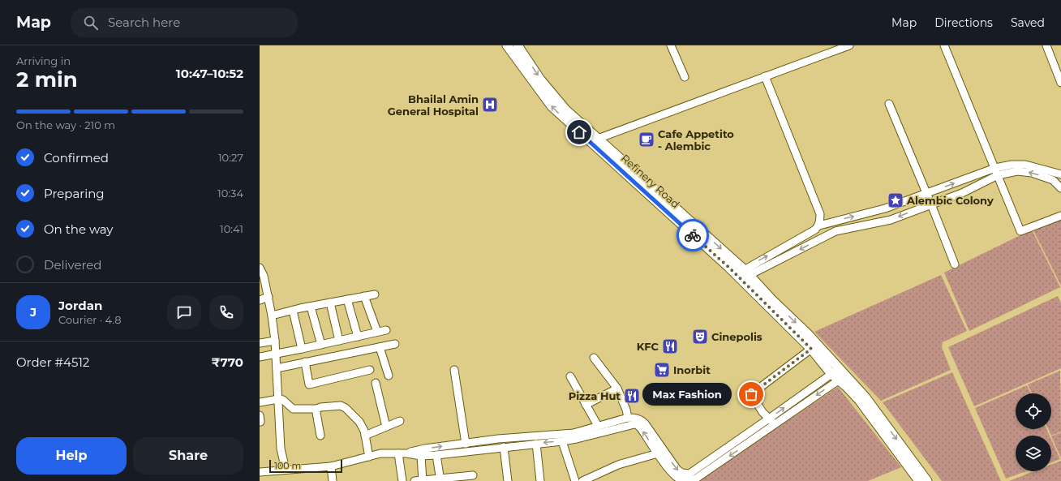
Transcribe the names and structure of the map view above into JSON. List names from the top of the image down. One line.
{"streets":{"main road":["Refinery Road"]},"places":{"hospital":["Bhailal Amin General Hospital"],"cafe":["Cafe Appetito - Alembic"],"place":["Alembic Colony"],"theatre":["Cinepolis"],"restaurant":["KFC","Pizza Hut"],"supermarket":["Inorbit"],"other":["Max Fashion"]},"scale_bar":"100 m","page":{"header":"Map","search":"Search here","nav":["Map","Directions","Saved"],"heading":["2 min","Arriving in","10:47–10:52"],"panel":["Jordan","Courier · 4.8","Order #4512","₹770"],"bar":"On the way · 210 m","list":[["Confirmed","10:27"],["Preparing","10:34"],["On the way","10:41"],"Delivered"],"round":"J","bubble":"Max Fashion","buttons":["Help","Share"],"scale":"100 m"}}
